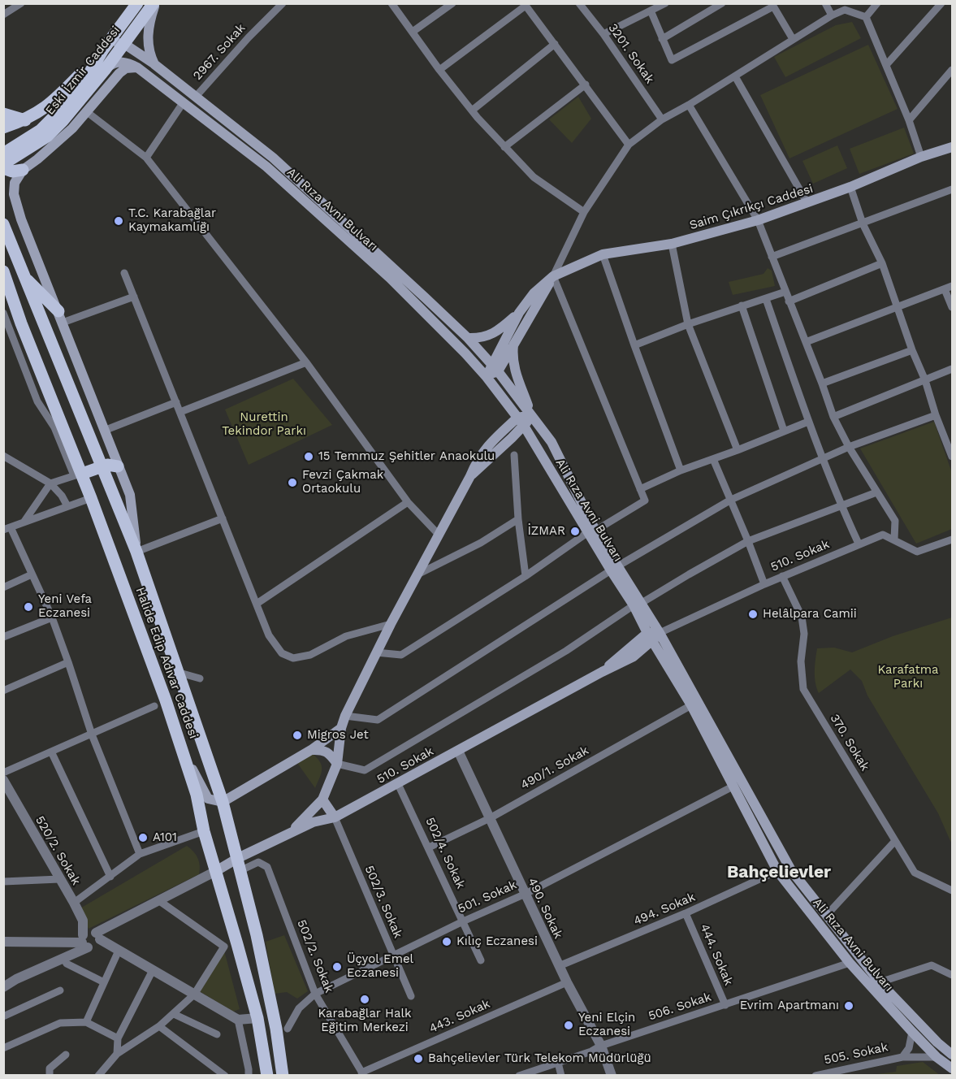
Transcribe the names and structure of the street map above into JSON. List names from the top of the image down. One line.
{"streets":{"main road":["Eski İzmir Caddesi","Saim Çıkrıkçı Caddesi","Ali Rıza Avni Bulvarı","510. Sokak","Halide Edip Adıvar Caddesi"],"street":["2967. Sokak","3201. Sokak","370. Sokak","490/1. Sokak","520/2. Sokak","502/4. Sokak","501. Sokak","502/3. Sokak","490. Sokak","494. Sokak","444. Sokak","502/2. Sokak","506. Sokak","443. Sokak","505. Sokak"]},"crossings":[["2967. Sokak","Ali Rıza Avni Bulvarı"],["Eski İzmir Caddesi","Ali Rıza Avni Bulvarı"],["Saim Çıkrıkçı Caddesi","Ali Rıza Avni Bulvarı"],["Ali Rıza Avni Bulvarı","510. Sokak"],["Ali Rıza Avni Bulvarı","490/1. Sokak"],["Ali Rıza Avni Bulvarı","501. Sokak"],["Ali Rıza Avni Bulvarı","494. Sokak"],["Ali Rıza Avni Bulvarı","506. Sokak"],["Ali Rıza Avni Bulvarı","505. Sokak"],["510. Sokak","Halide Edip Adıvar Caddesi"],["510. Sokak","370. Sokak"],["510. Sokak","502/4. Sokak"],["510. Sokak","502/3. Sokak"],["510. Sokak","490. Sokak"],["510. Sokak","502/2. Sokak"],["490/1. Sokak","502/4. Sokak"],["490/1. Sokak","490. Sokak"],["502/4. Sokak","501. Sokak"],["501. Sokak","502/3. Sokak"],["501. Sokak","490. Sokak"],["501. Sokak","502/2. Sokak"],["490. Sokak","494. Sokak"],["490. Sokak","506. Sokak"],["490. Sokak","443. Sokak"],["494. Sokak","444. Sokak"],["444. Sokak","506. Sokak"],["502/2. Sokak","443. Sokak"]],"districts":["Bahçelievler"],"parks":["Nurettin Tekindor Parkı","Karafatma Parkı"],"places":["T.C. Karabağlar Kaymakamlığı","15 Temmuz Şehitler Anaokulu","Fevzi Çakmak Ortaokulu","İZMAR","Yeni Vefa Eczanesi","Helâlpara Camii","Migros Jet","A101","Kılıç Eczanesi","Üçyol Emel Eczanesi","Karabağlar Halk Eğitim Merkezi","Evrim Apartmanı","Yeni Elçin Eczanesi","Bahçelievler Türk Telekom Müdürlüğü"]}
